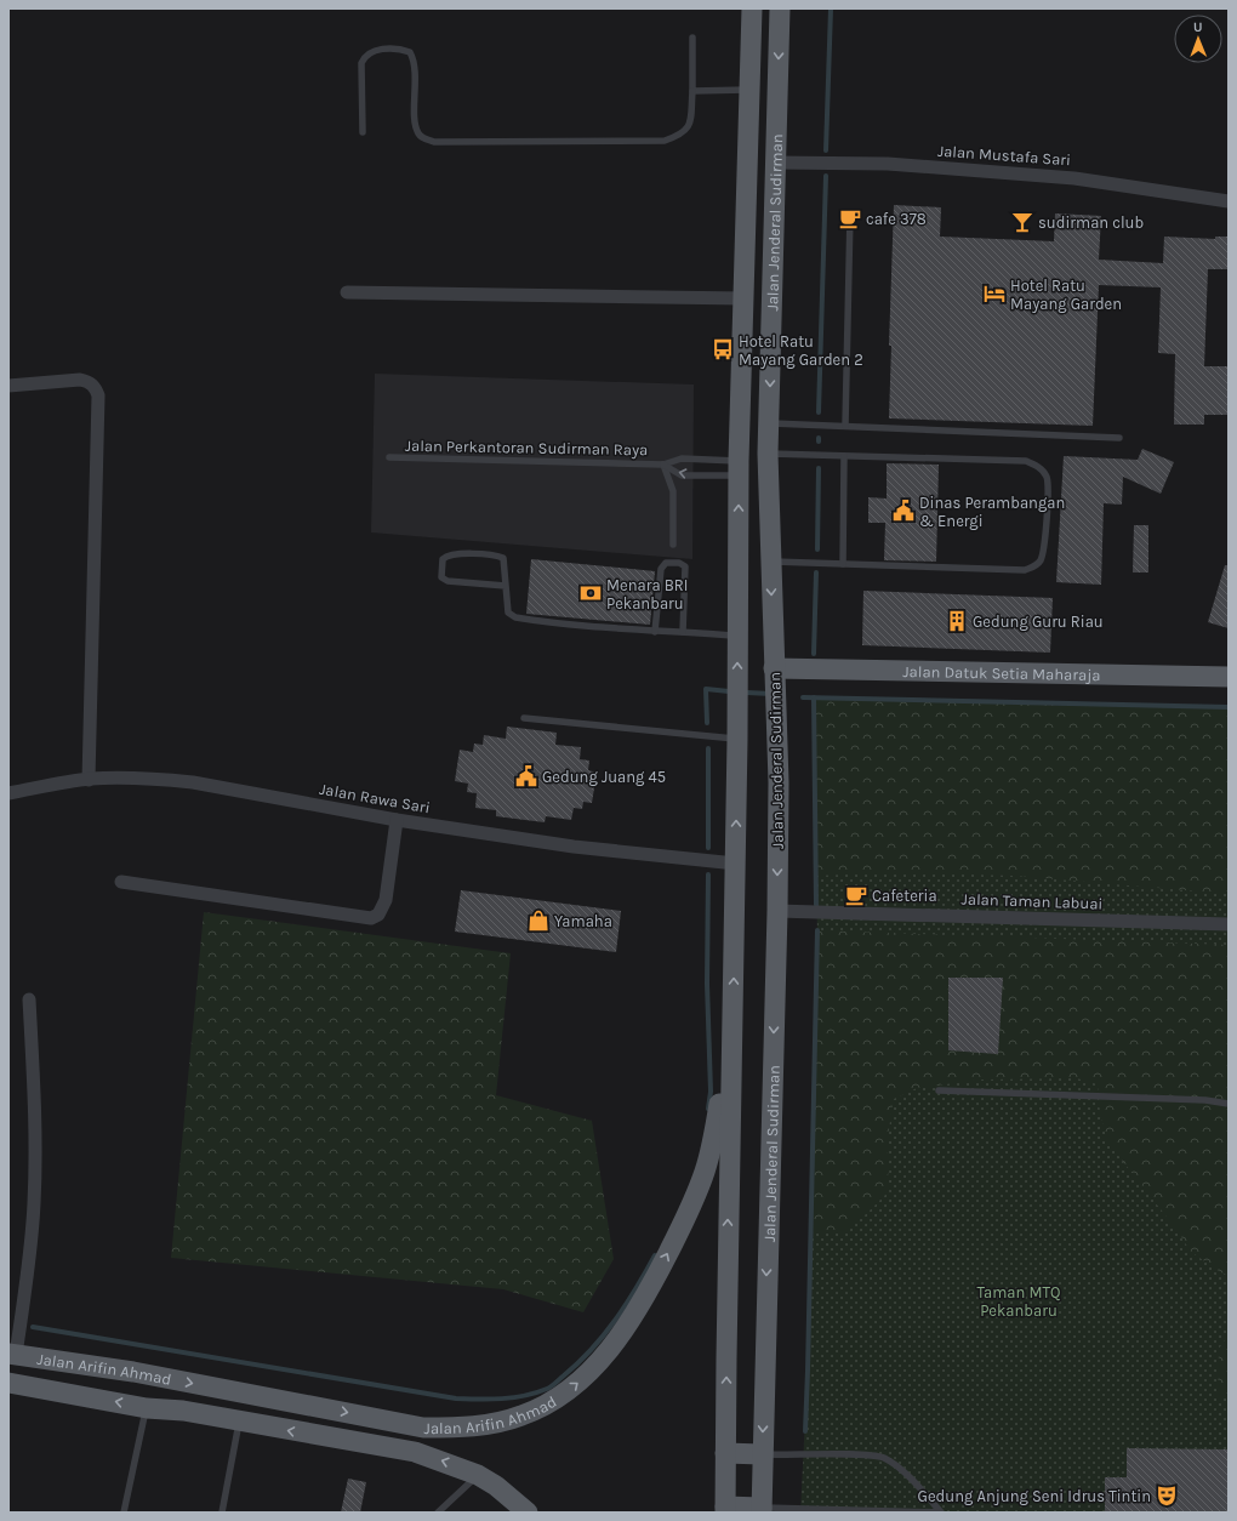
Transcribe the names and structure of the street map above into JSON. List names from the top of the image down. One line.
{"streets":{"main road":["Jalan Jenderal Sudirman","Jalan Datuk Setia Maharaja","Jalan Arifin Ahmad"],"street":["Jalan Mustafa Sari","Jalan Rawa Sari","Jalan Taman Labuai"],"lane":["Jalan Perkantoran Sudirman Raya"]},"crossings":[["Jalan Mustafa Sari","Jalan Jenderal Sudirman"],["Jalan Jenderal Sudirman","Jalan Perkantoran Sudirman Raya"],["Jalan Jenderal Sudirman","Jalan Datuk Setia Maharaja"],["Jalan Jenderal Sudirman","Jalan Rawa Sari"],["Jalan Jenderal Sudirman","Jalan Taman Labuai"],["Jalan Jenderal Sudirman","Jalan Arifin Ahmad"]],"parks":["Taman MTQ Pekanbaru"],"places":{"cafe":["cafe 378","Cafeteria"],"bar":["sudirman club"],"hotel":["Hotel Ratu Mayang Garden"],"bus stop":["Hotel Ratu Mayang Garden 2"],"public building":["Dinas Perambangan & Energi","Gedung Juang 45"],"bank":["Menara BRI Pekanbaru"],"building":["Gedung Guru Riau"],"shop":["Yamaha"],"theatre":["Gedung Anjung Seni Idrus Tintin"]},"north":"top"}
